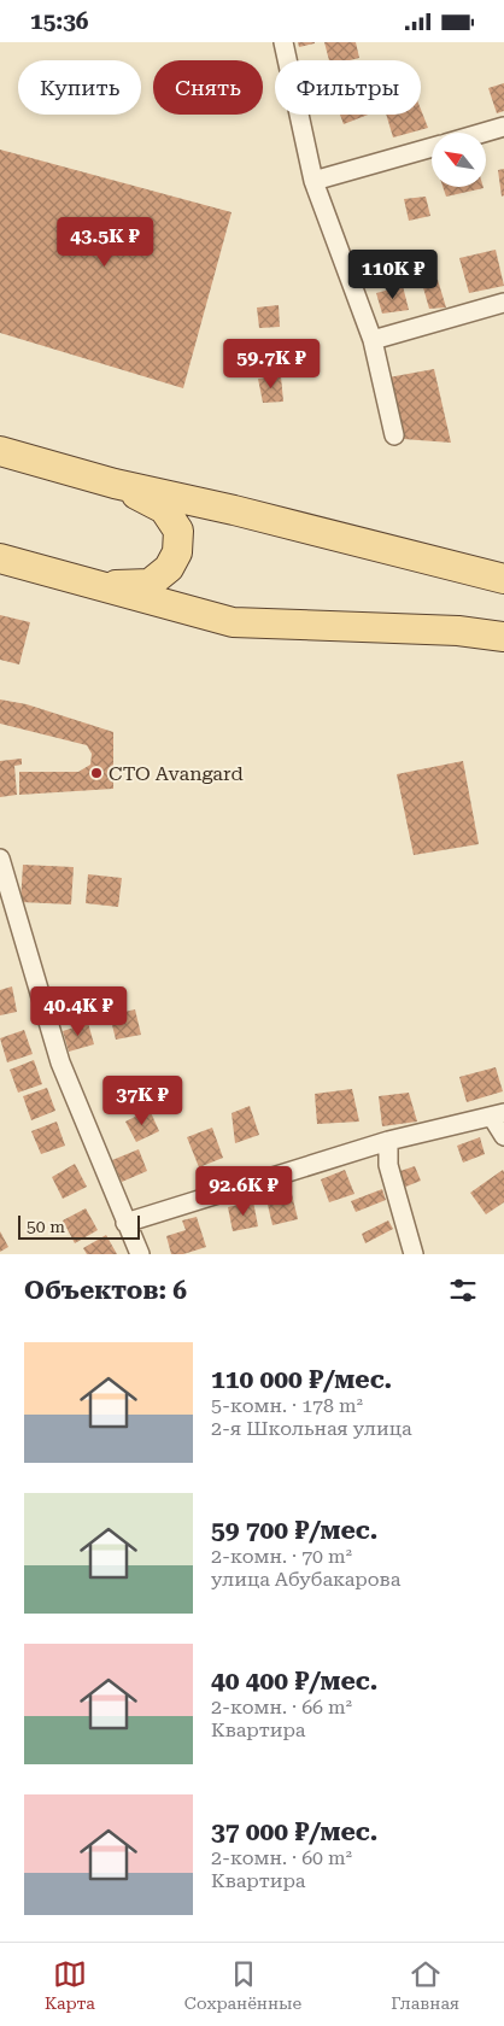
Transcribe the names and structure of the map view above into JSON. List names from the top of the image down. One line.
{"places":["СТО Avangard"],"scale_bar":"50 m","north":"top left","page":{"status":"15:36","chip":["Купить","Снять","Фильтры"],"price":["43.5K ₽","110K ₽","59.7K ₽","40.4K ₽","37K ₽","92.6K ₽"],"scale":"50 m","heading":"Объектов: 6","list":[{"name":"110 000 ₽/мес.","note":"5-комн. · 178 m² · 2-я Школьная улица"},{"name":"59 700 ₽/мес.","note":"2-комн. · 70 m² · улица Абубакарова"},{"name":"40 400 ₽/мес.","note":"2-комн. · 66 m² · Квартира"},{"name":"37 000 ₽/мес.","note":"2-комн. · 60 m² · Квартира"}],"tabs":["Карта","Сохранённые","Главная"]}}
